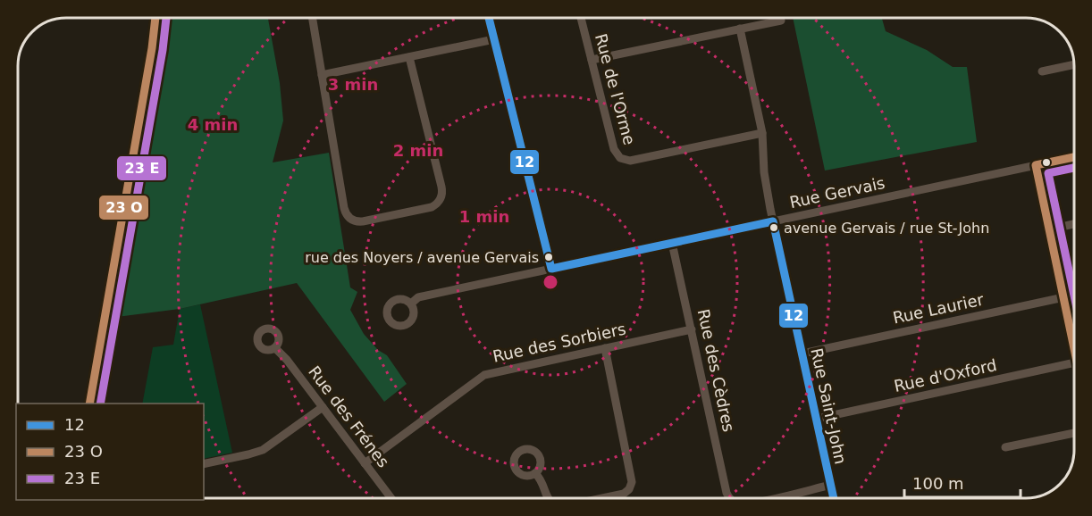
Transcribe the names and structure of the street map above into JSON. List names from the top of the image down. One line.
{"streets":{"street":["Rue de l'Orme","Rue Gervais","Rue Laurier","Rue des Sorbiers","Rue des Cèdres","Rue d'Oxford","Rue Saint-John","Rue des Frénes"]},"crossings":[["Rue de l'Orme","Rue Saint-John"],["Rue Gervais","Rue des Cèdres"],["Rue Gervais","Rue Saint-John"],["Rue Laurier","Rue Saint-John"],["Rue des Sorbiers","Rue des Cèdres"],["Rue des Sorbiers","Rue des Frénes"],["Rue des Cèdres","Rue Saint-John"],["Rue d'Oxford","Rue Saint-John"]],"places":["avenue Gervais / rue St-John","rue des Noyers / avenue Gervais"],"lines":["transit line 12"],"legend":["12","23 O","23 E"],"scale_bar":"100 m","rings":["3 min","4 min","2 min","1 min"]}
